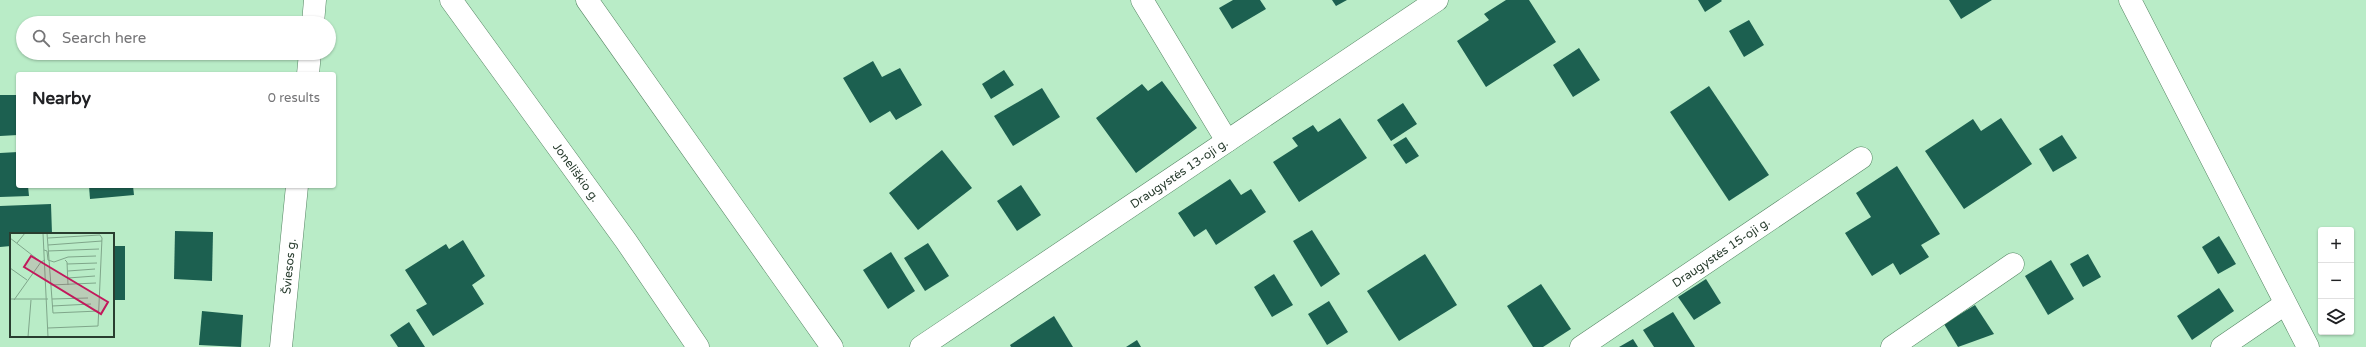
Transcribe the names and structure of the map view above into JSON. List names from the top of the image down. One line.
{"streets":{"street":["Joneliškio g.","Draugystės 13-oji g.","Draugystės 15-oji g.","Šviesos g."]},"page":{"search":"Search here","heading":["Nearby","0 results"],"map_buttons":["+","−"]}}
